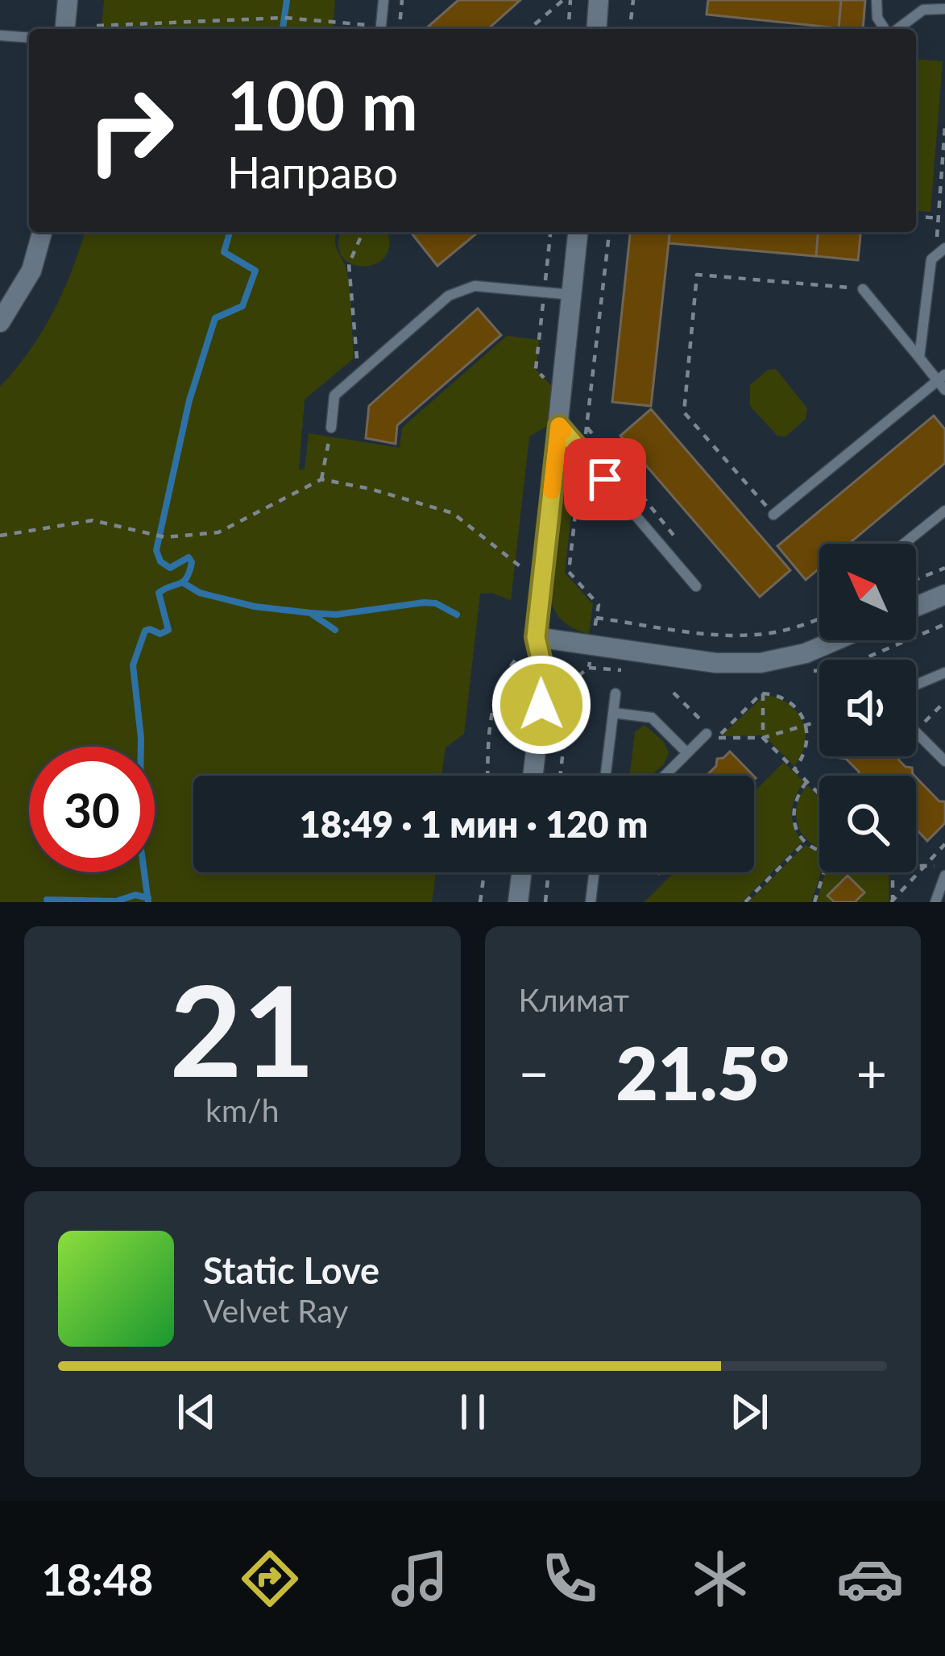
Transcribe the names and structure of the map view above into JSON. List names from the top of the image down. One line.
{"north":"top left","page":{"turn":["100 m","Направо"],"limit":"30","trip":"18:49 · 1 мин · 120 m","tile":[["21","km/h"],"Климат"],"heat":["−","21.5°","+"],"song":["Static Love","Velvet Ray"],"tabs":"18:48"}}
